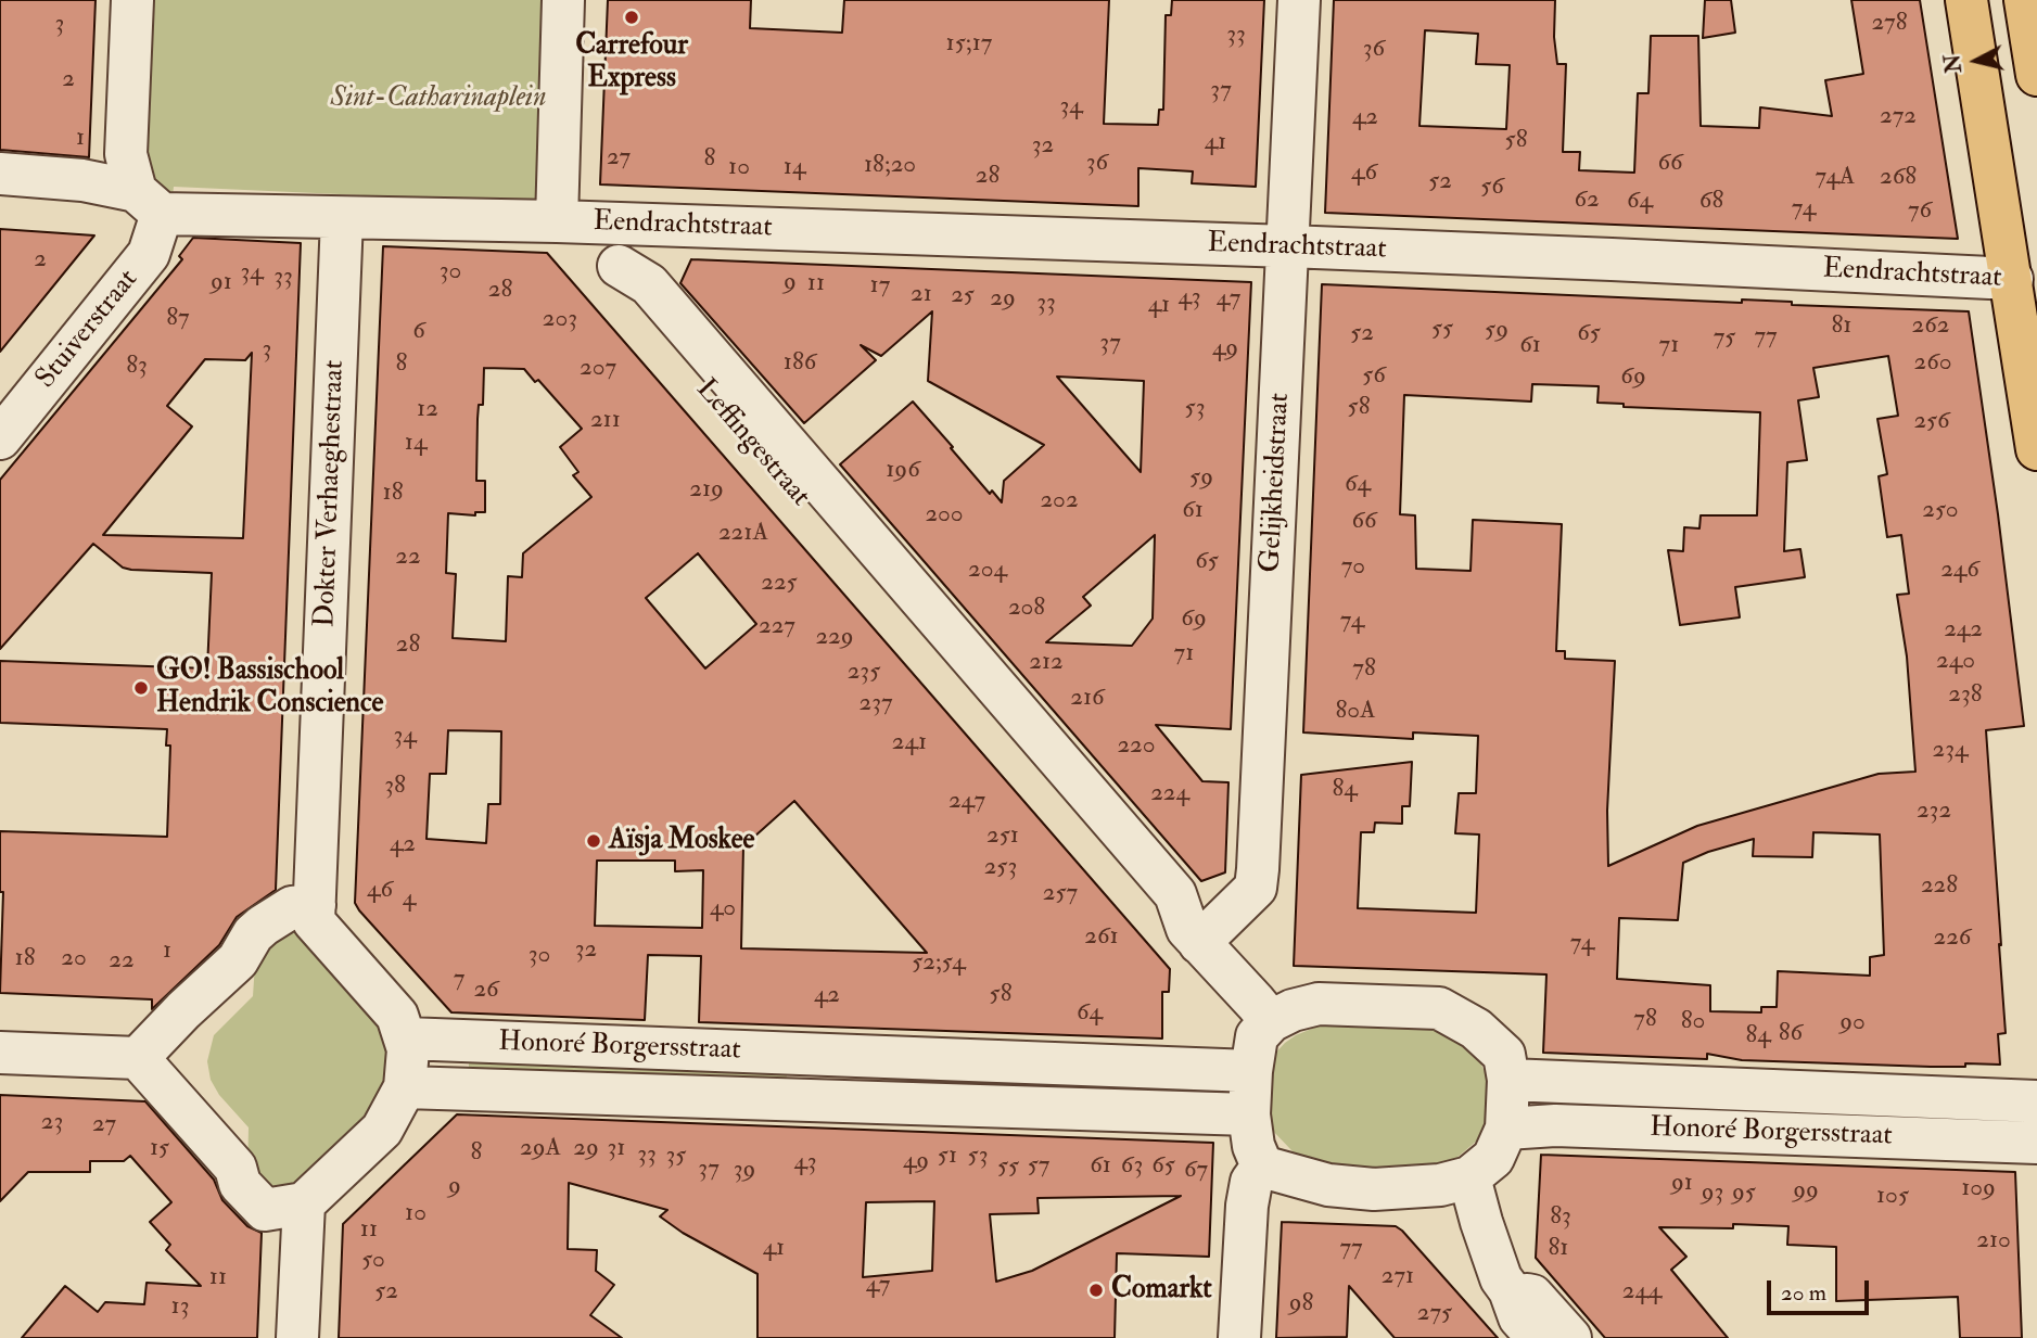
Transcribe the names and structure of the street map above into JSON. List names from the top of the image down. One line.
{"streets":{"street":["Eendrachtstraat","Stuiverstraat","Leffingestraat","Gelijkheidstraat","Dokter Verhaeghestraat","Honoré Borgersstraat"]},"crossings":[["Eendrachtstraat","Leffingestraat"],["Eendrachtstraat","Gelijkheidstraat"],["Leffingestraat","Gelijkheidstraat"],["Leffingestraat","Honoré Borgersstraat"]],"parks":["Sint-Catharinaplein"],"places":["Carrefour Express","GO! Bassischool Hendrik Conscience","Aïsja Moskee","Comarkt"],"house_numbers":["278","3","33","15;17","36","2","37","34","272","42","1","58","41","32","27","8","36","66","18;20","10","14","46","28","74A","268","52","56","62","64","68","74","76","2","30","34","33","91","9","11","17","28","21","25","43","29","47","33","41","87","203","81","262","55","59","6","52","65","77","75","37","61","71","49","3","186","260","8","83","207","56","69","58","53","12","211","256","14","196","59","64","219","18","202","61","250","200","66","221A","22","65","70","204","246","225","208","69","74","227","242","229","28","71","240","212","78","235","238","216","237","80A","34","241","220","234","38","84","224","247","232","251","42","253","228","46","257","4","40","261","226","74","32","1","30","18","20","22","52;54","7","26","58","42","64","78","80","90","86","84","23","27","15","29A","29","31","8","33","35","51","53","49","43","57","61","63","65","55","37","39","67","91","9","109","99","93","95","105","10","83","11","210","41","77","81","50","271","11","47","52","244","98","13","275"],"scale_bar":"20 m","north":"left"}
